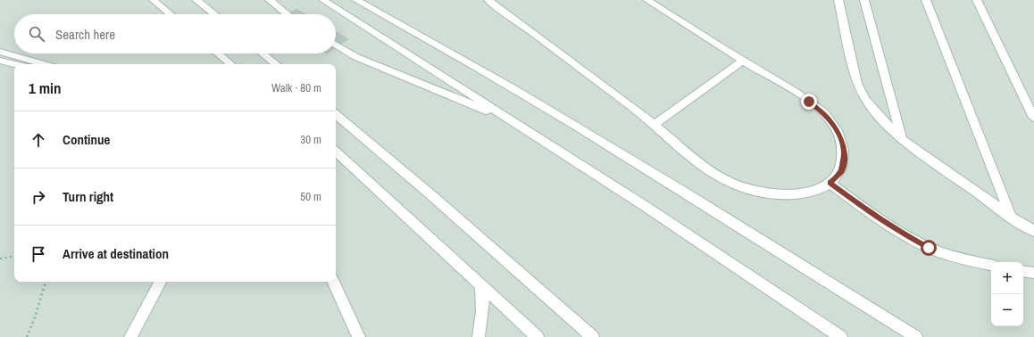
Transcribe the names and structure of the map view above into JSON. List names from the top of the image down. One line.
{"page":{"search":"Search here","heading":["1 min","Walk · 80 m"],"list":[["Continue","30 m"],["Turn right","50 m"],"Arrive at destination"],"map_buttons":["+","−"]}}
